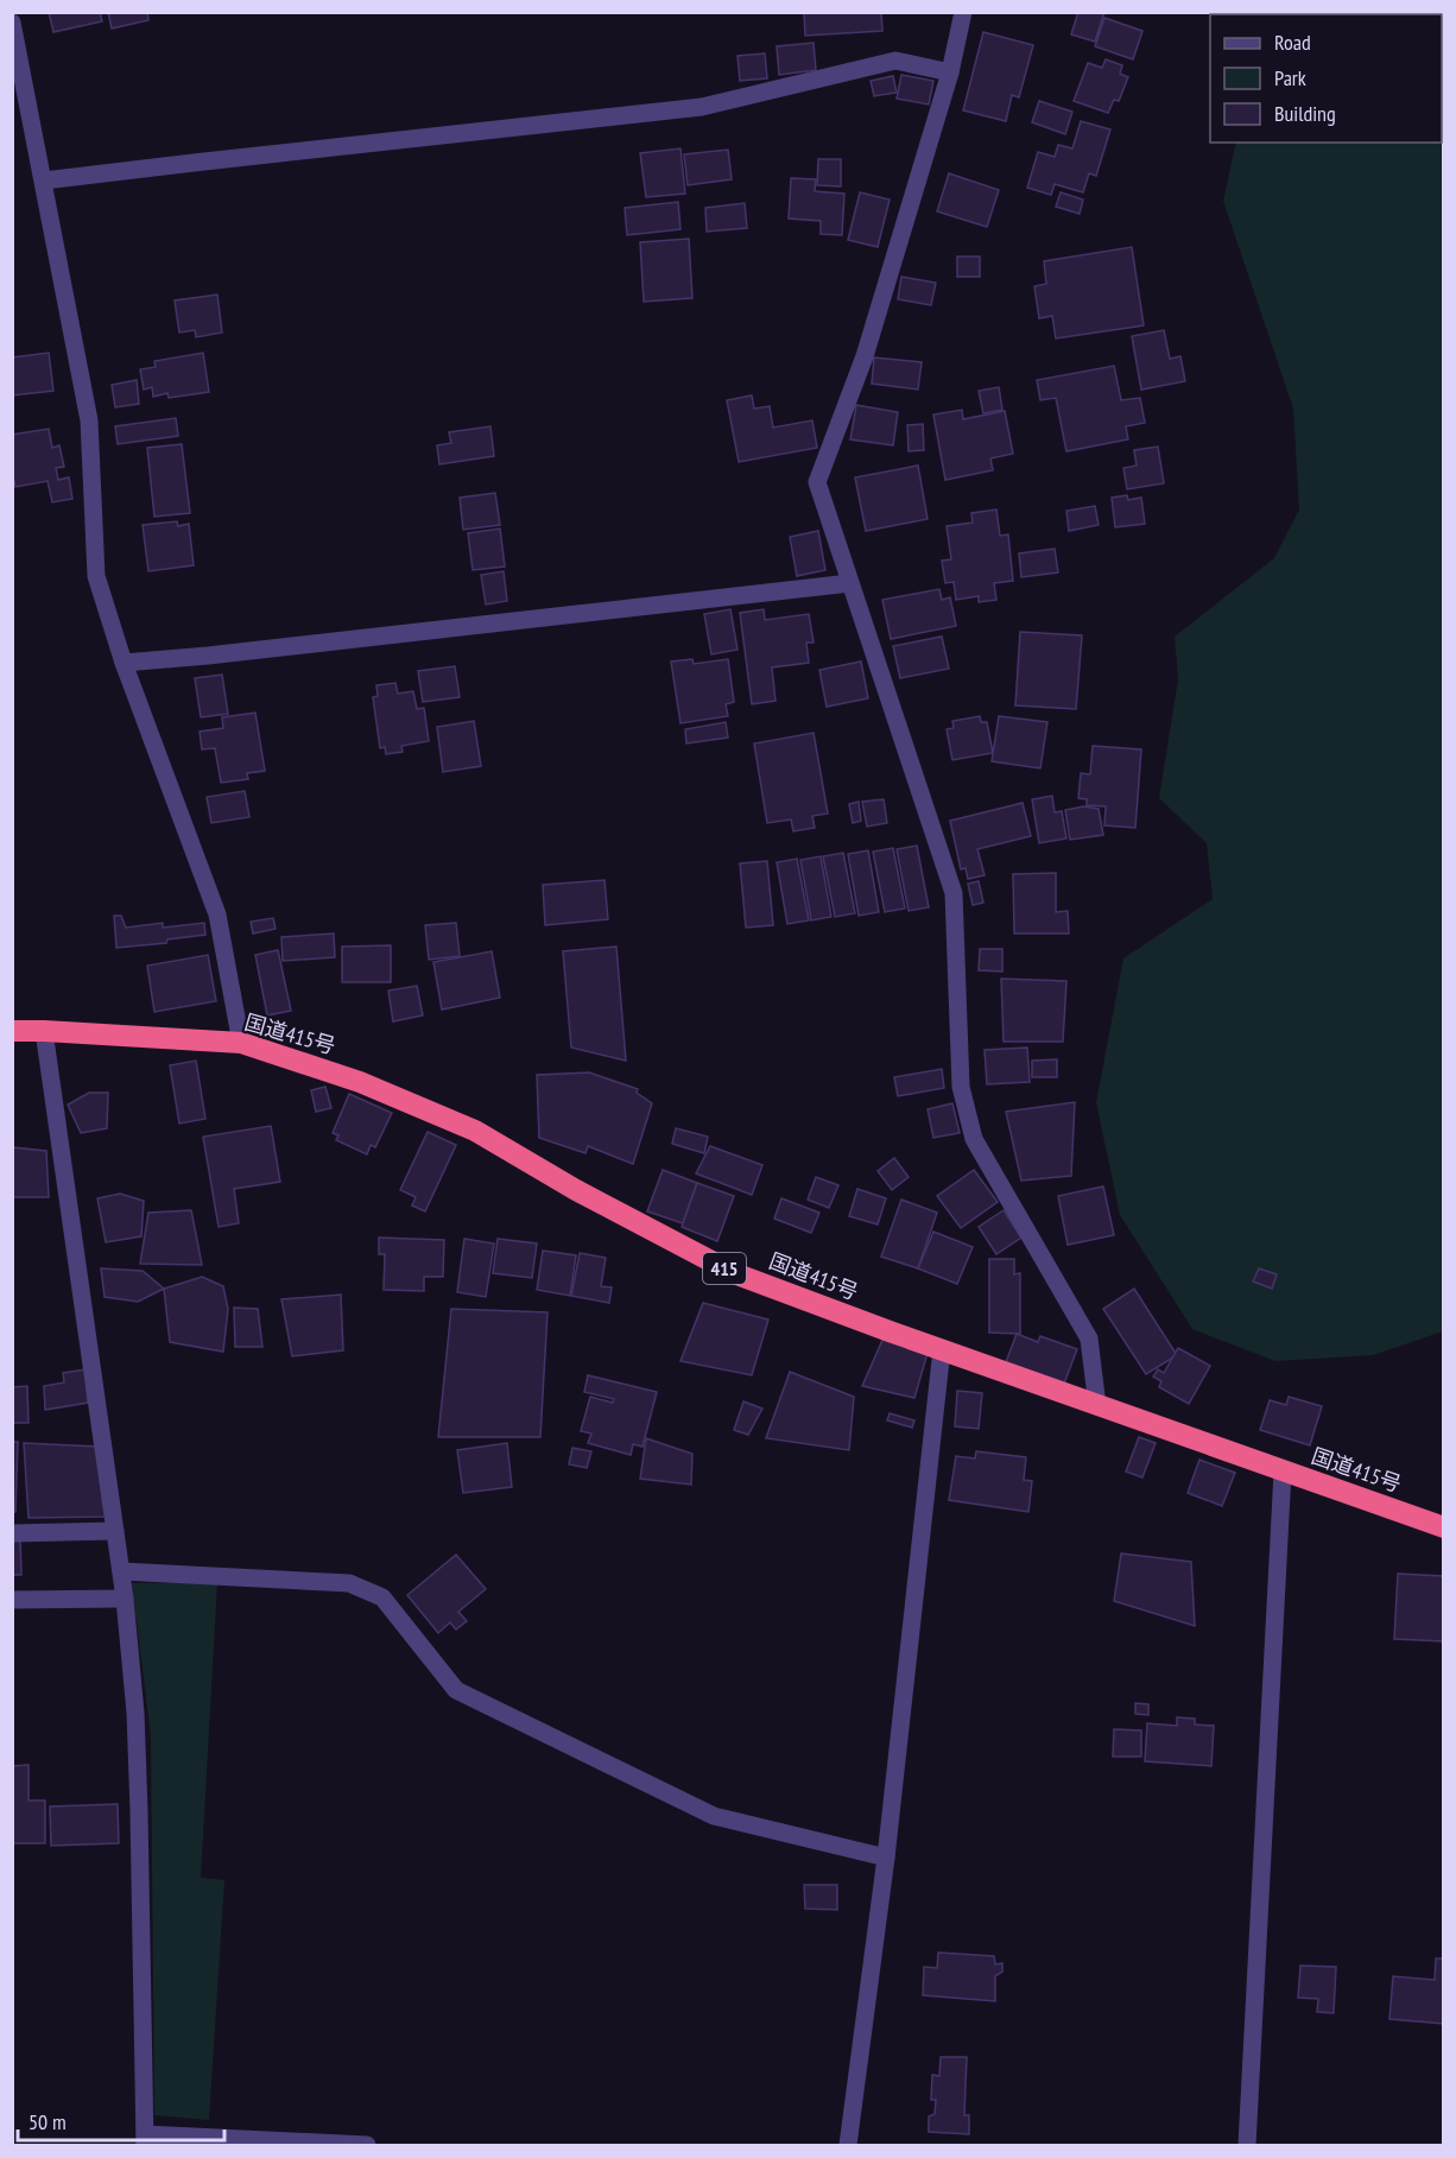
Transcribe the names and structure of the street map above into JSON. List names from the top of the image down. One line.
{"streets":{"highway":["国道415号","415"]},"legend":["Road","Park","Building"],"scale_bar":"50 m"}
